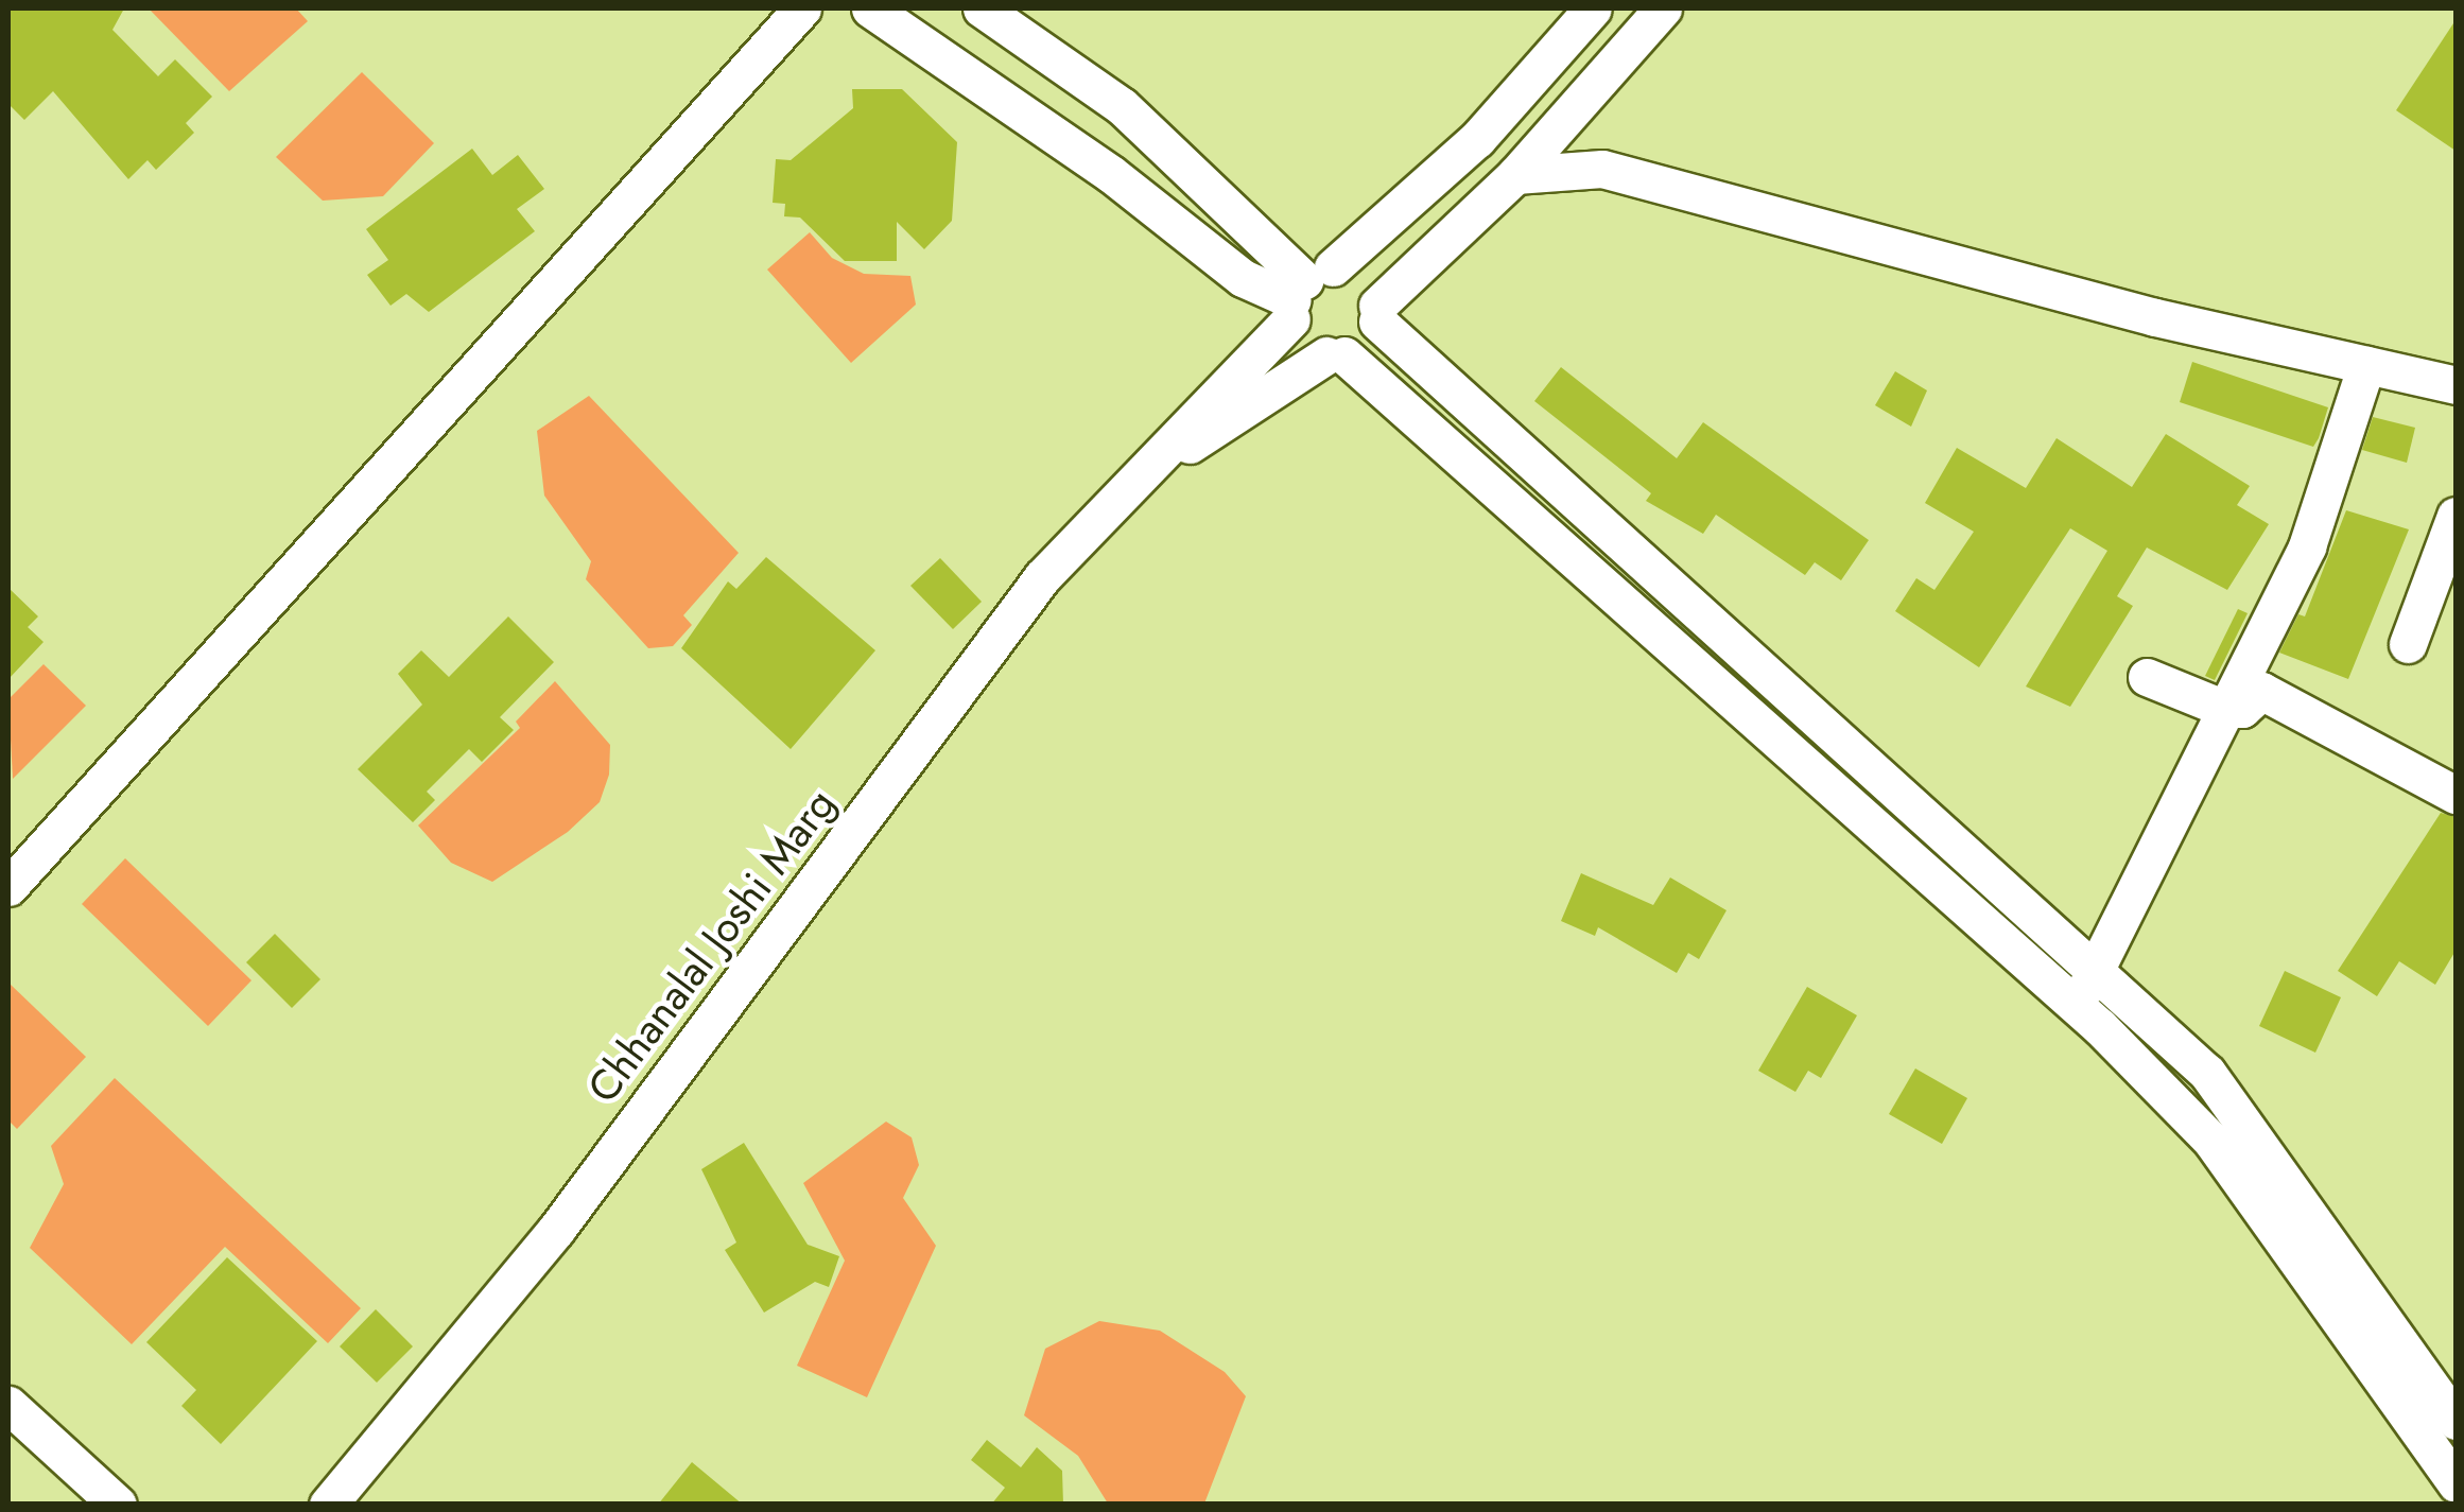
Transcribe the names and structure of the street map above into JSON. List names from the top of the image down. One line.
{"streets":{"street":["Chhanalal Joshi Marg"]}}
